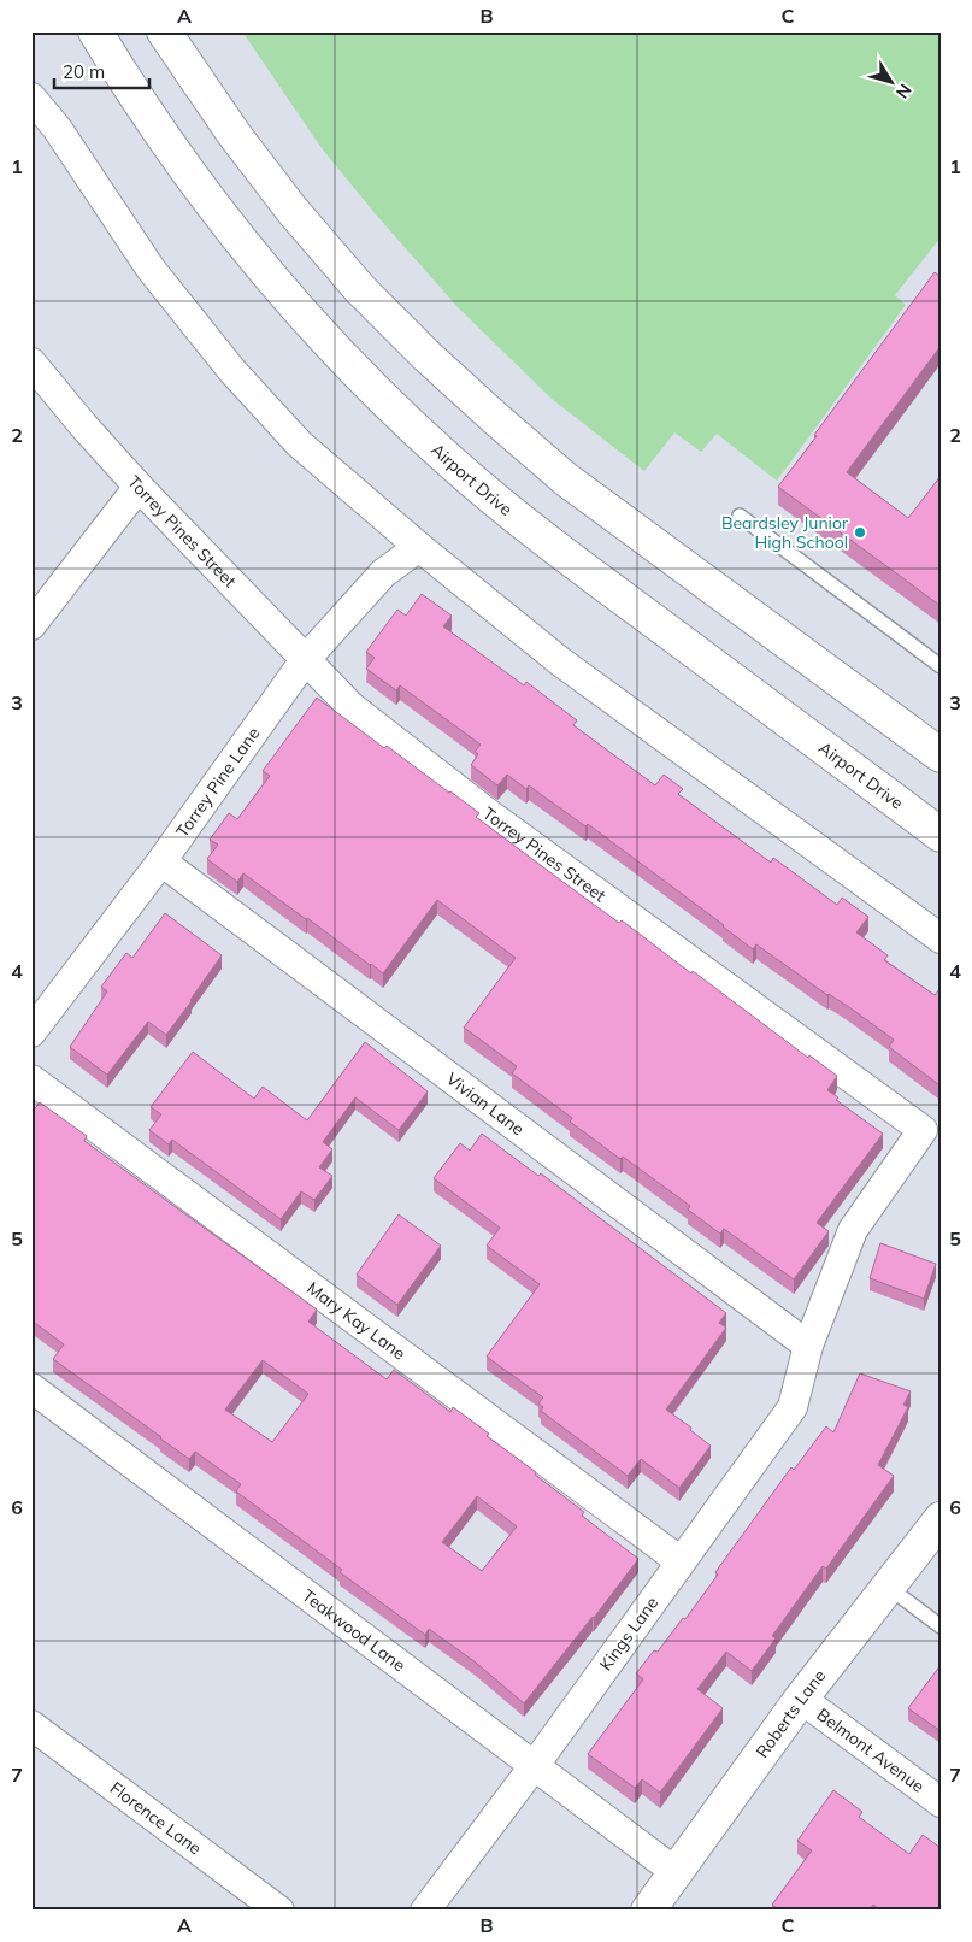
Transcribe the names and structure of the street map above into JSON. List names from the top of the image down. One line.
{"streets":{"main road":["Airport Drive","Roberts Lane"],"street":["Torrey Pines Street","Torrey Pine Lane","Vivian Lane","Mary Kay Lane","Teakwood Lane","Kings Lane","Belmont Avenue","Florence Lane"]},"crossings":[["Torrey Pines Street","Torrey Pine Lane"],["Torrey Pines Street","Vivian Lane"],["Torrey Pines Street","Kings Lane"],["Torrey Pine Lane","Vivian Lane"],["Vivian Lane","Kings Lane"],["Mary Kay Lane","Kings Lane"],["Teakwood Lane","Kings Lane"],["Teakwood Lane","Roberts Lane"],["Roberts Lane","Belmont Avenue"]],"places":["Beardsley Junior High School"],"scale_bar":"20 m","north":"bottom right","grid":{"columns":["A","B","C"],"rows":["1","2","3","4","5","6","7"]}}
